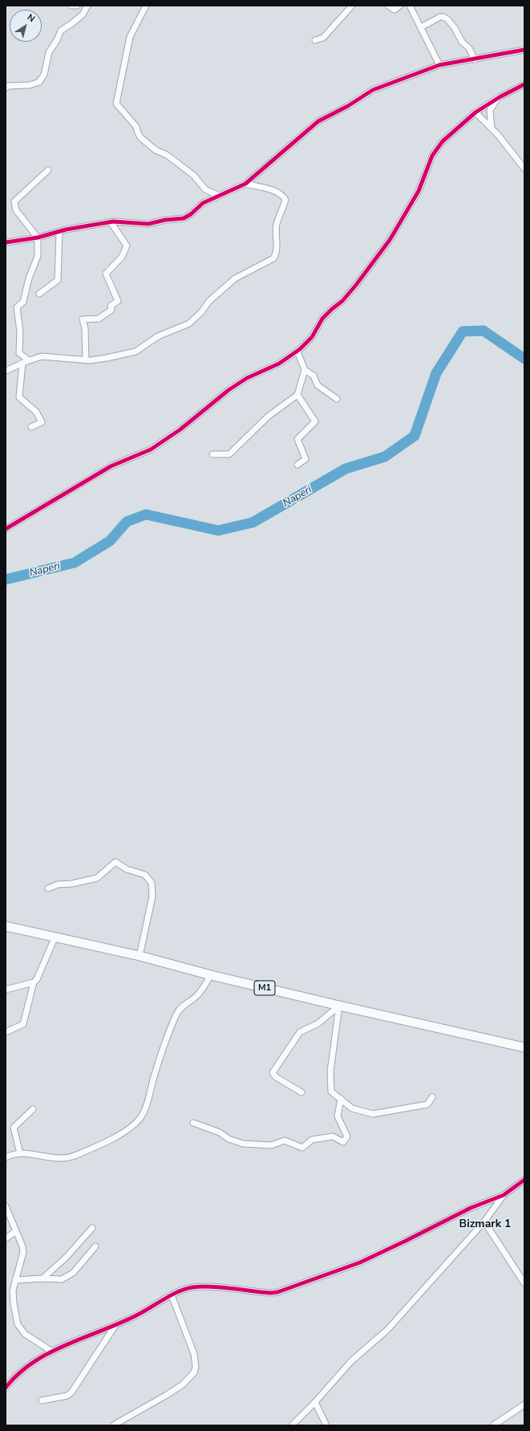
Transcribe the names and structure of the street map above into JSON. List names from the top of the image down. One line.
{"streets":{"highway":["M1"]},"districts":["Bizmark 1"],"water":["Naperi"],"north":"top right"}
